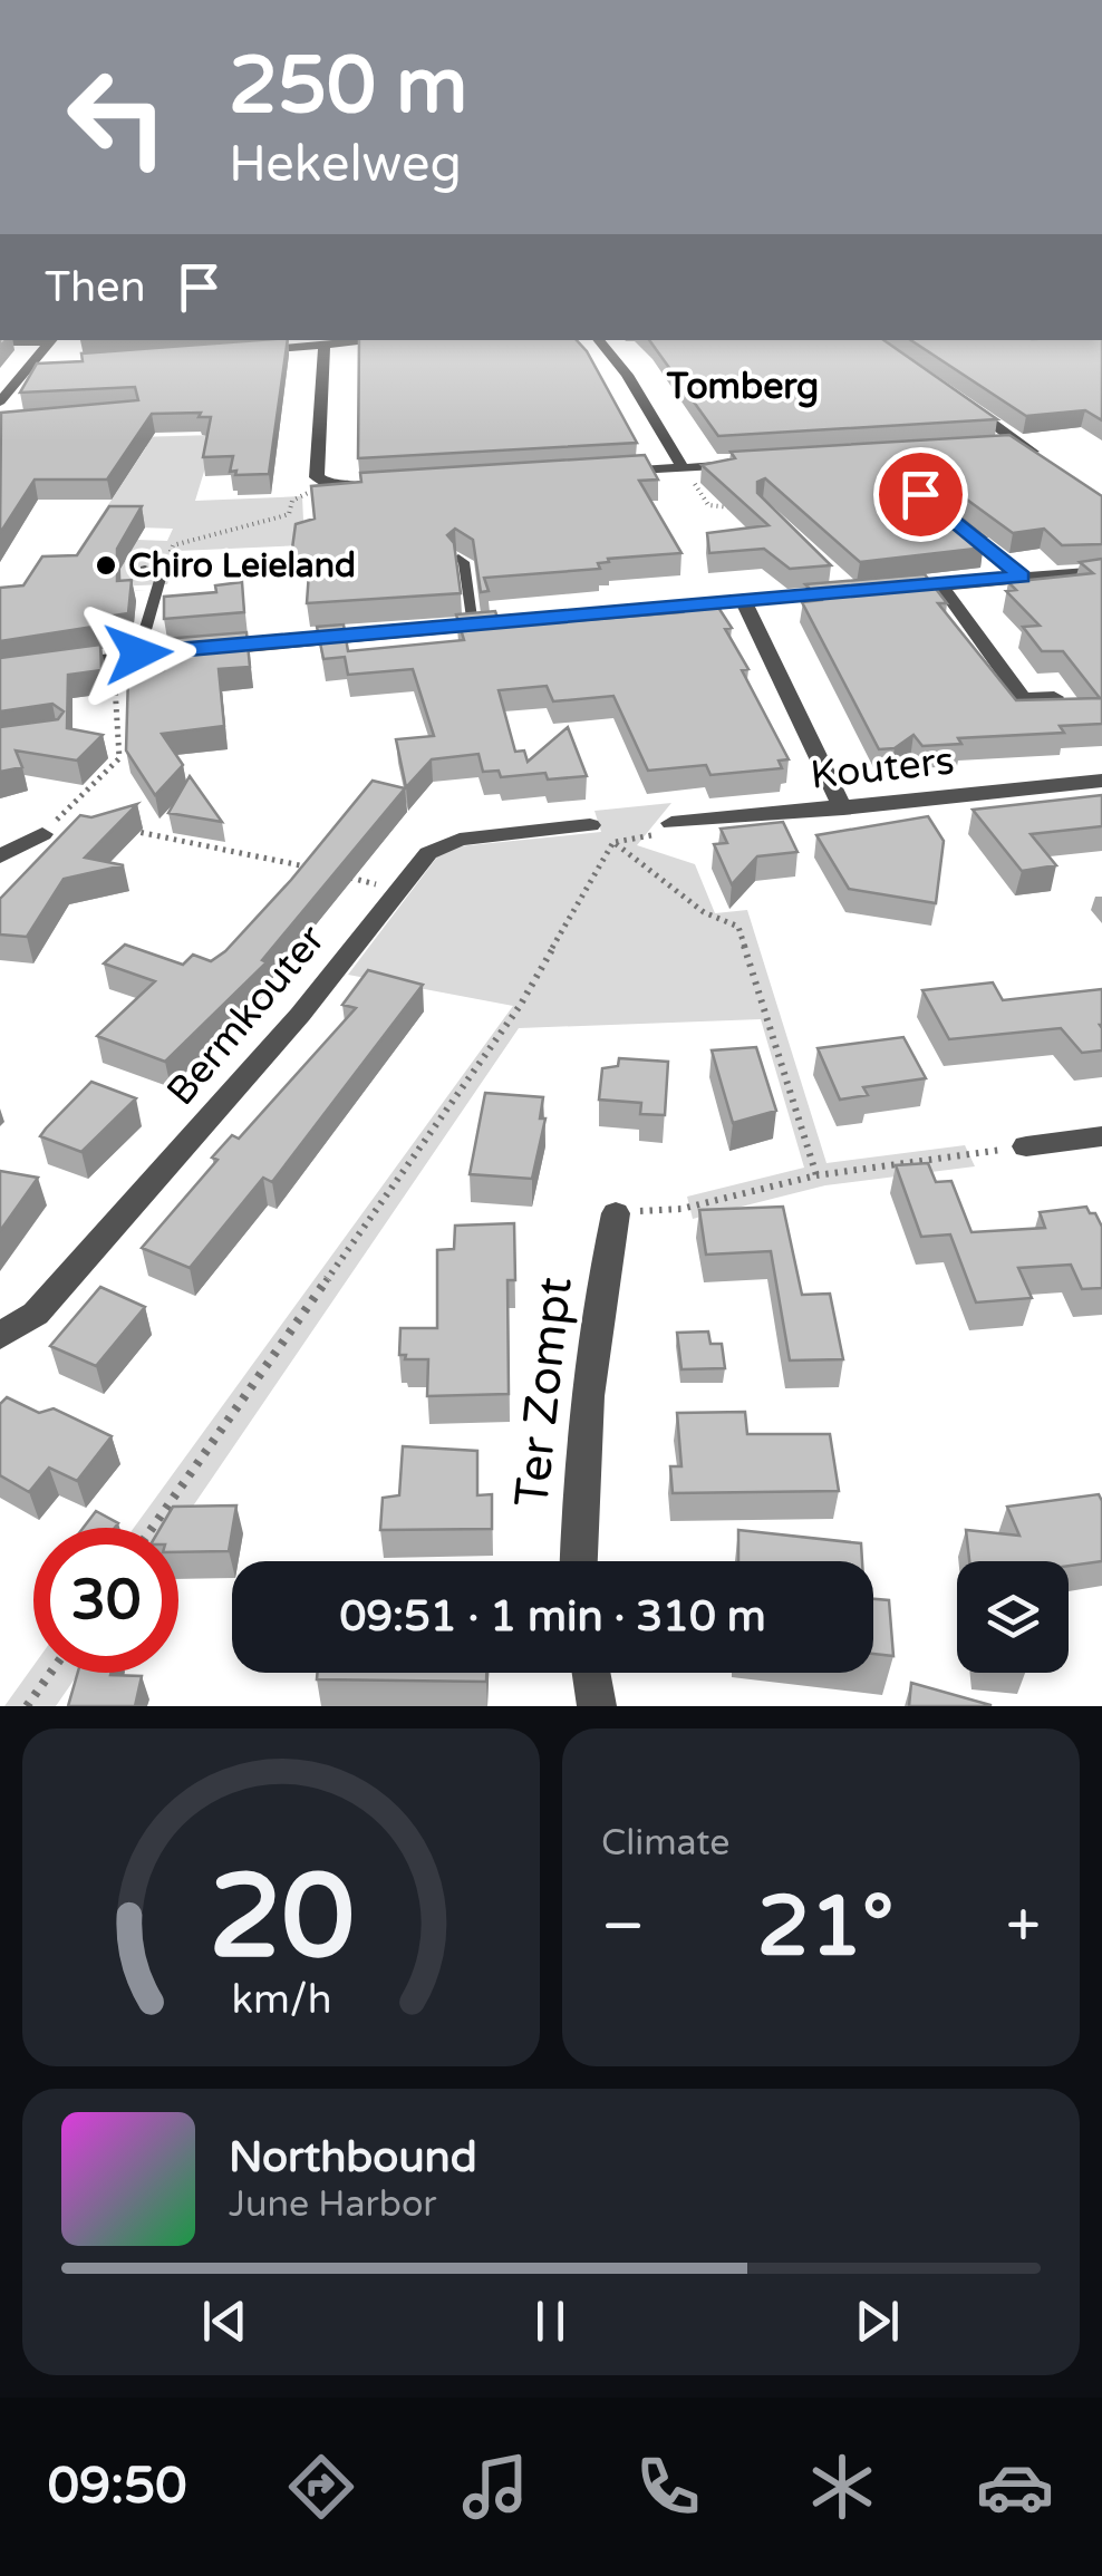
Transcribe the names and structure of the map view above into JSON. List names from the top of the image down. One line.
{"streets":{"street":["Kouters","Bermkouter","Ter Zompt"]},"districts":["Tomberg"],"places":["Chiro Leieland"],"page":{"turn":["250 m","Hekelweg"],"then":"Then","limit":"30","trip":"09:51 · 1 min · 310 m","tile":"Climate","heat":["−","21°","+"],"song":["Northbound","June Harbor"],"tabs":"09:50","gauge":["20","km/h"]}}
